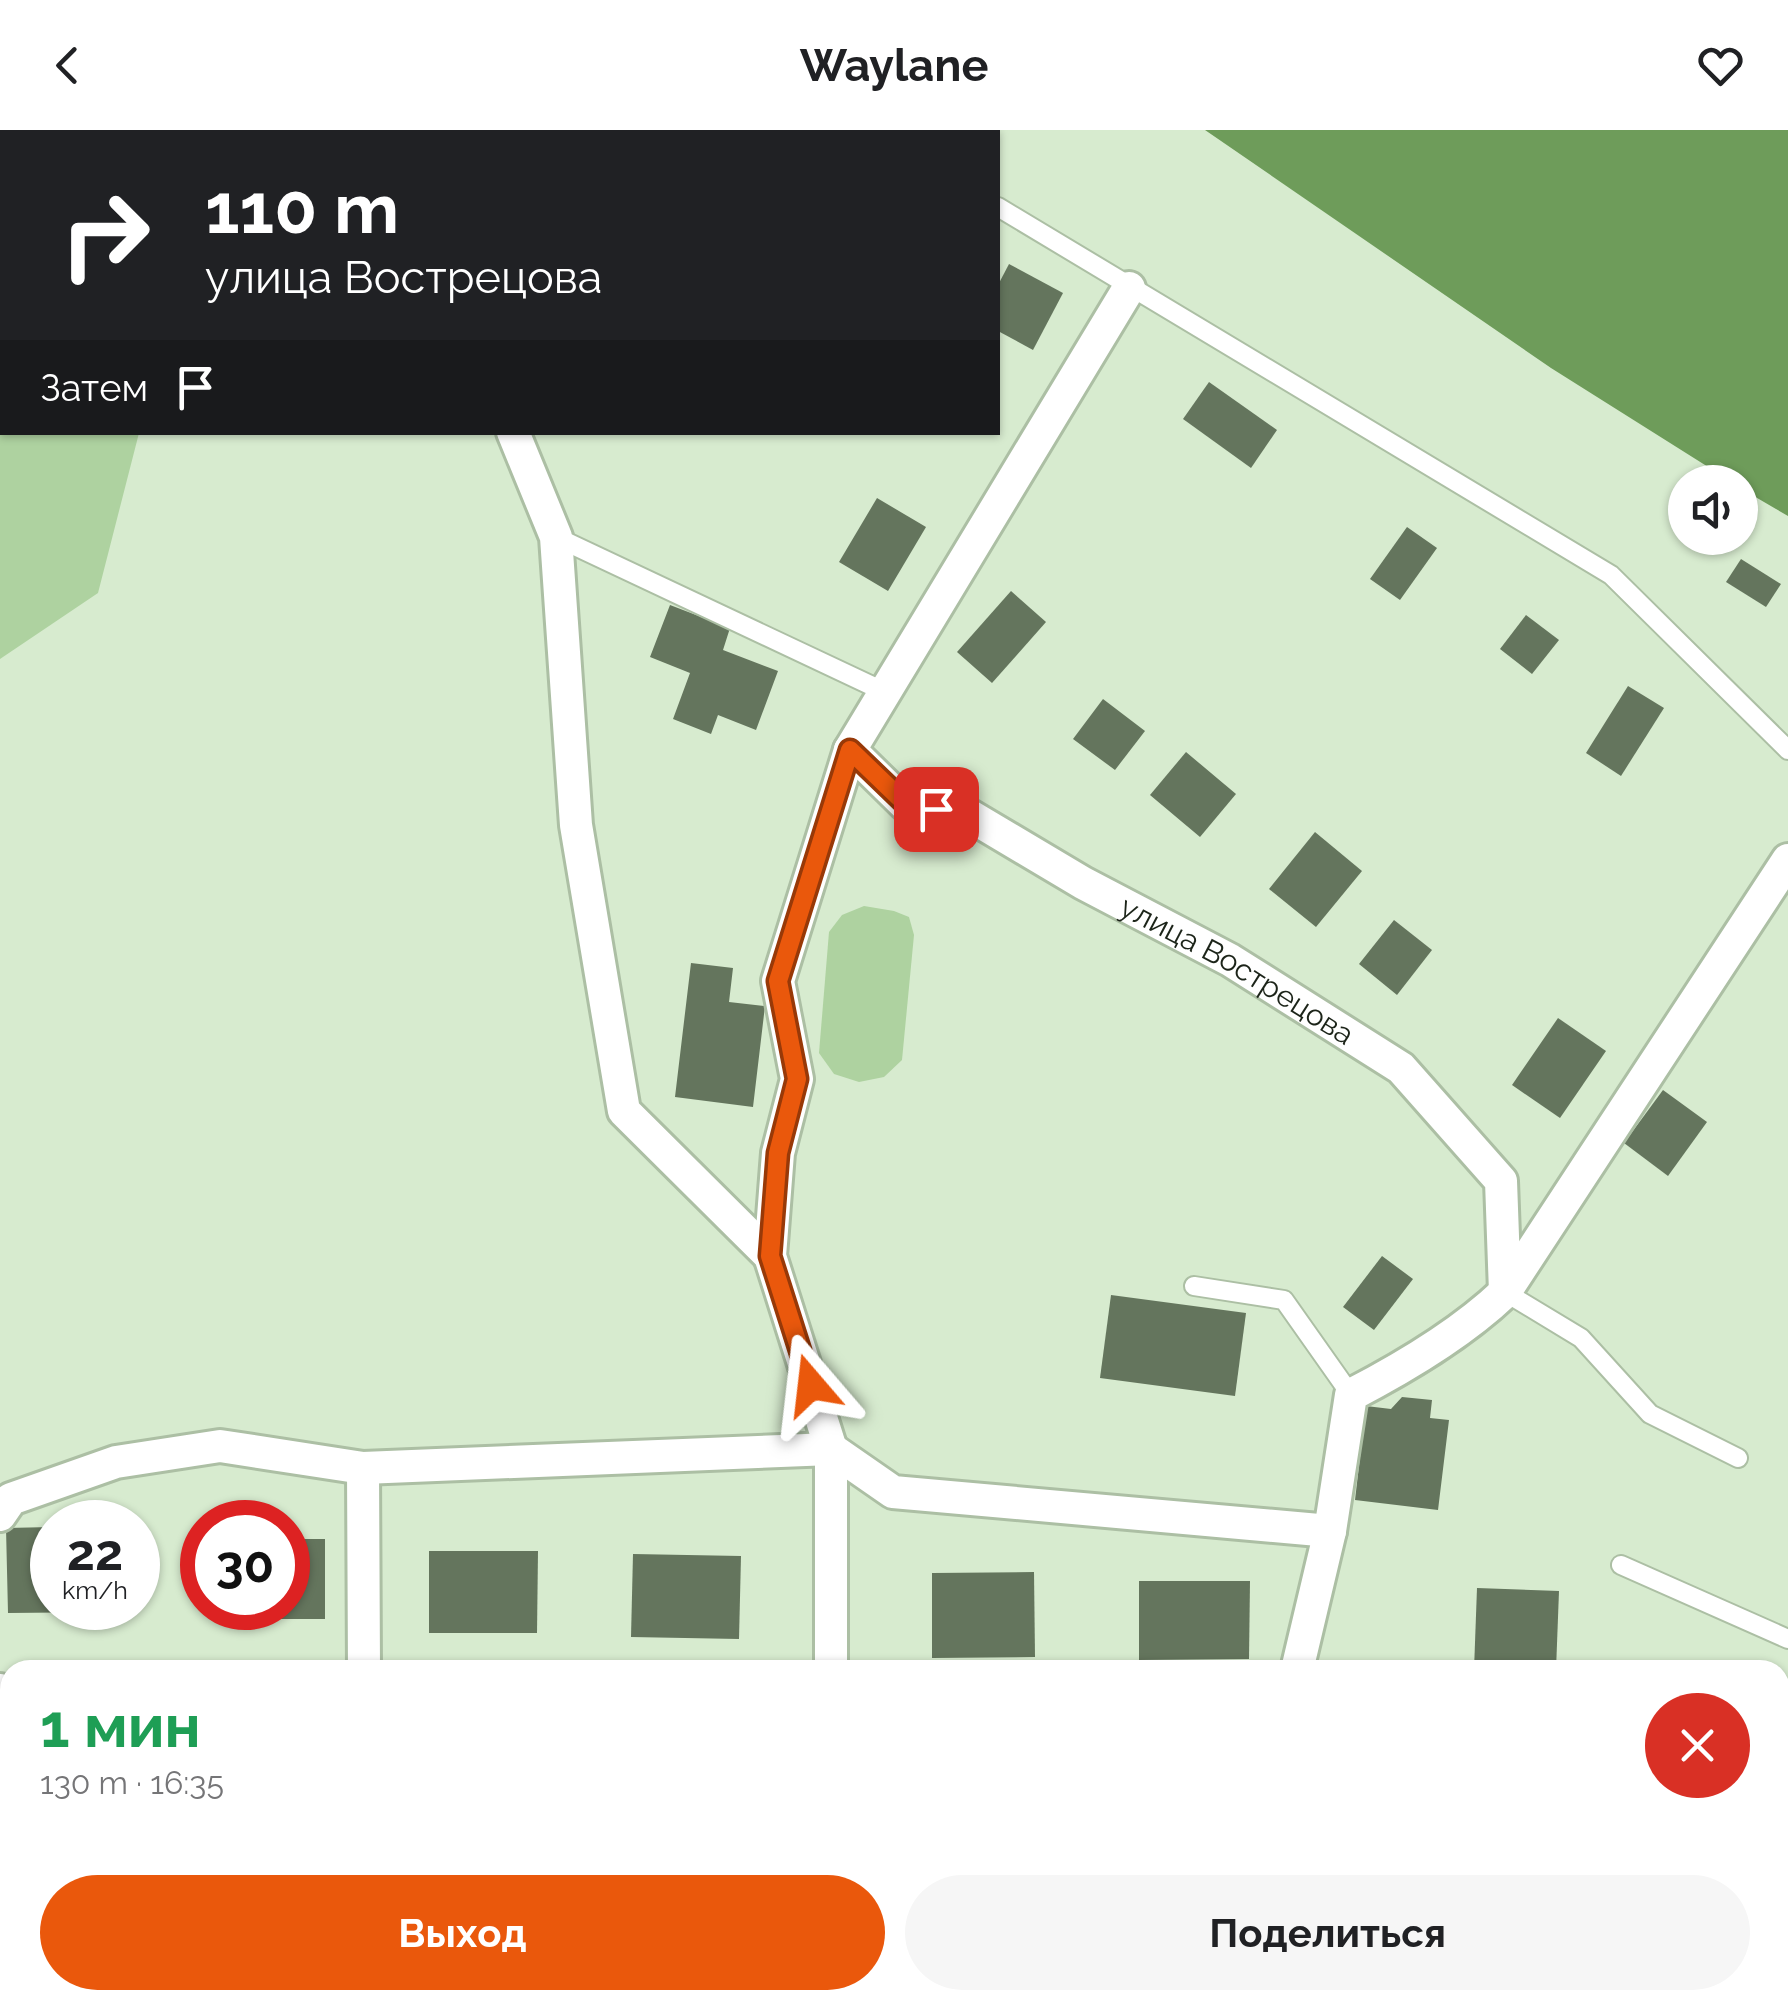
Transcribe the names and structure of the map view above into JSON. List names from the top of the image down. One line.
{"streets":{"street":["улица Вострецова"]},"page":{"header":"Waylane","turn":["110 m","улица Вострецова"],"then":"Затем","speed":"22 km/h","limit":"30","heading":["1 мин","130 m · 16:35"],"buttons":["Выход","Поделиться"]}}
